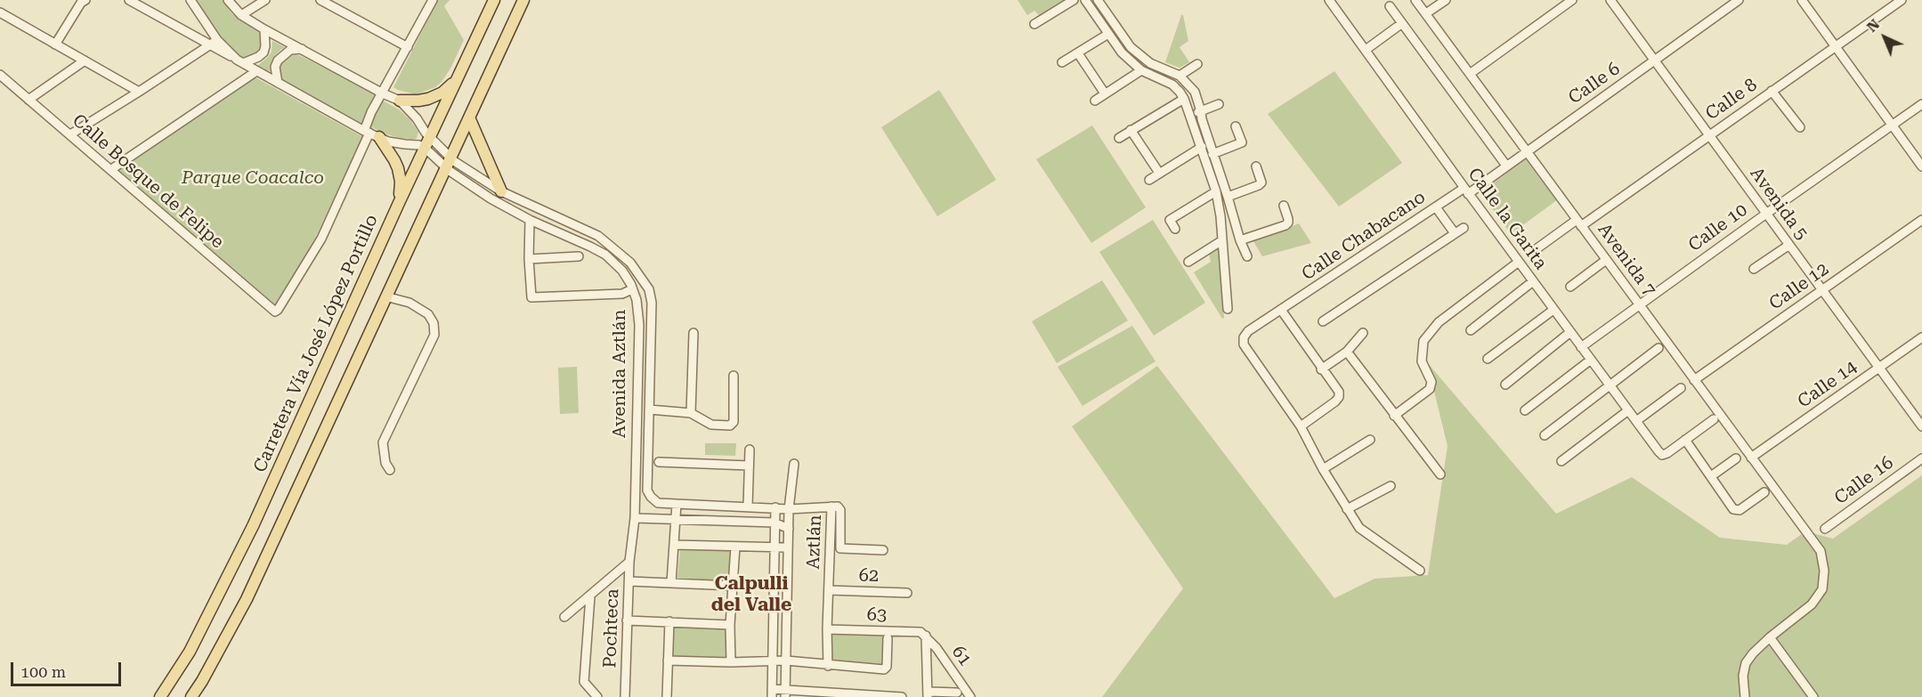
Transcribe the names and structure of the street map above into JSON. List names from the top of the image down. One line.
{"streets":{"main road":["Carretera Vía José López Portillo"],"street":["Calle 6","Calle 8","Calle Bosque de Felipe","Avenida 5","Calle la Garita","Calle 10","Calle Chabacano","Avenida 7","Calle 12","Avenida Aztlán","Calle 14","Calle 16","Aztlán","62","63","Pochteca","61"]},"crossings":[["Calle 6","Avenida 5"],["Calle 6","Calle la Garita"],["Calle 6","Calle Chabacano"],["Calle 6","Avenida 7"],["Calle 8","Avenida 5"],["Calle 8","Avenida 7"],["Avenida 5","Calle 10"],["Avenida 5","Calle 12"],["Avenida 5","Calle 14"],["Calle la Garita","Calle 10"],["Calle la Garita","Calle Chabacano"],["Calle 10","Avenida 7"],["Avenida 7","Calle 12"],["Avenida 7","Calle 14"],["Carretera Vía José López Portillo","Avenida Aztlán"],["Avenida Aztlán","Aztlán"],["Avenida Aztlán","Pochteca"],["Aztlán","62"],["Aztlán","63"],["63","61"]],"districts":["Calpulli del Valle"],"parks":["Parque Coacalco"],"scale_bar":"100 m","north":"top left"}
